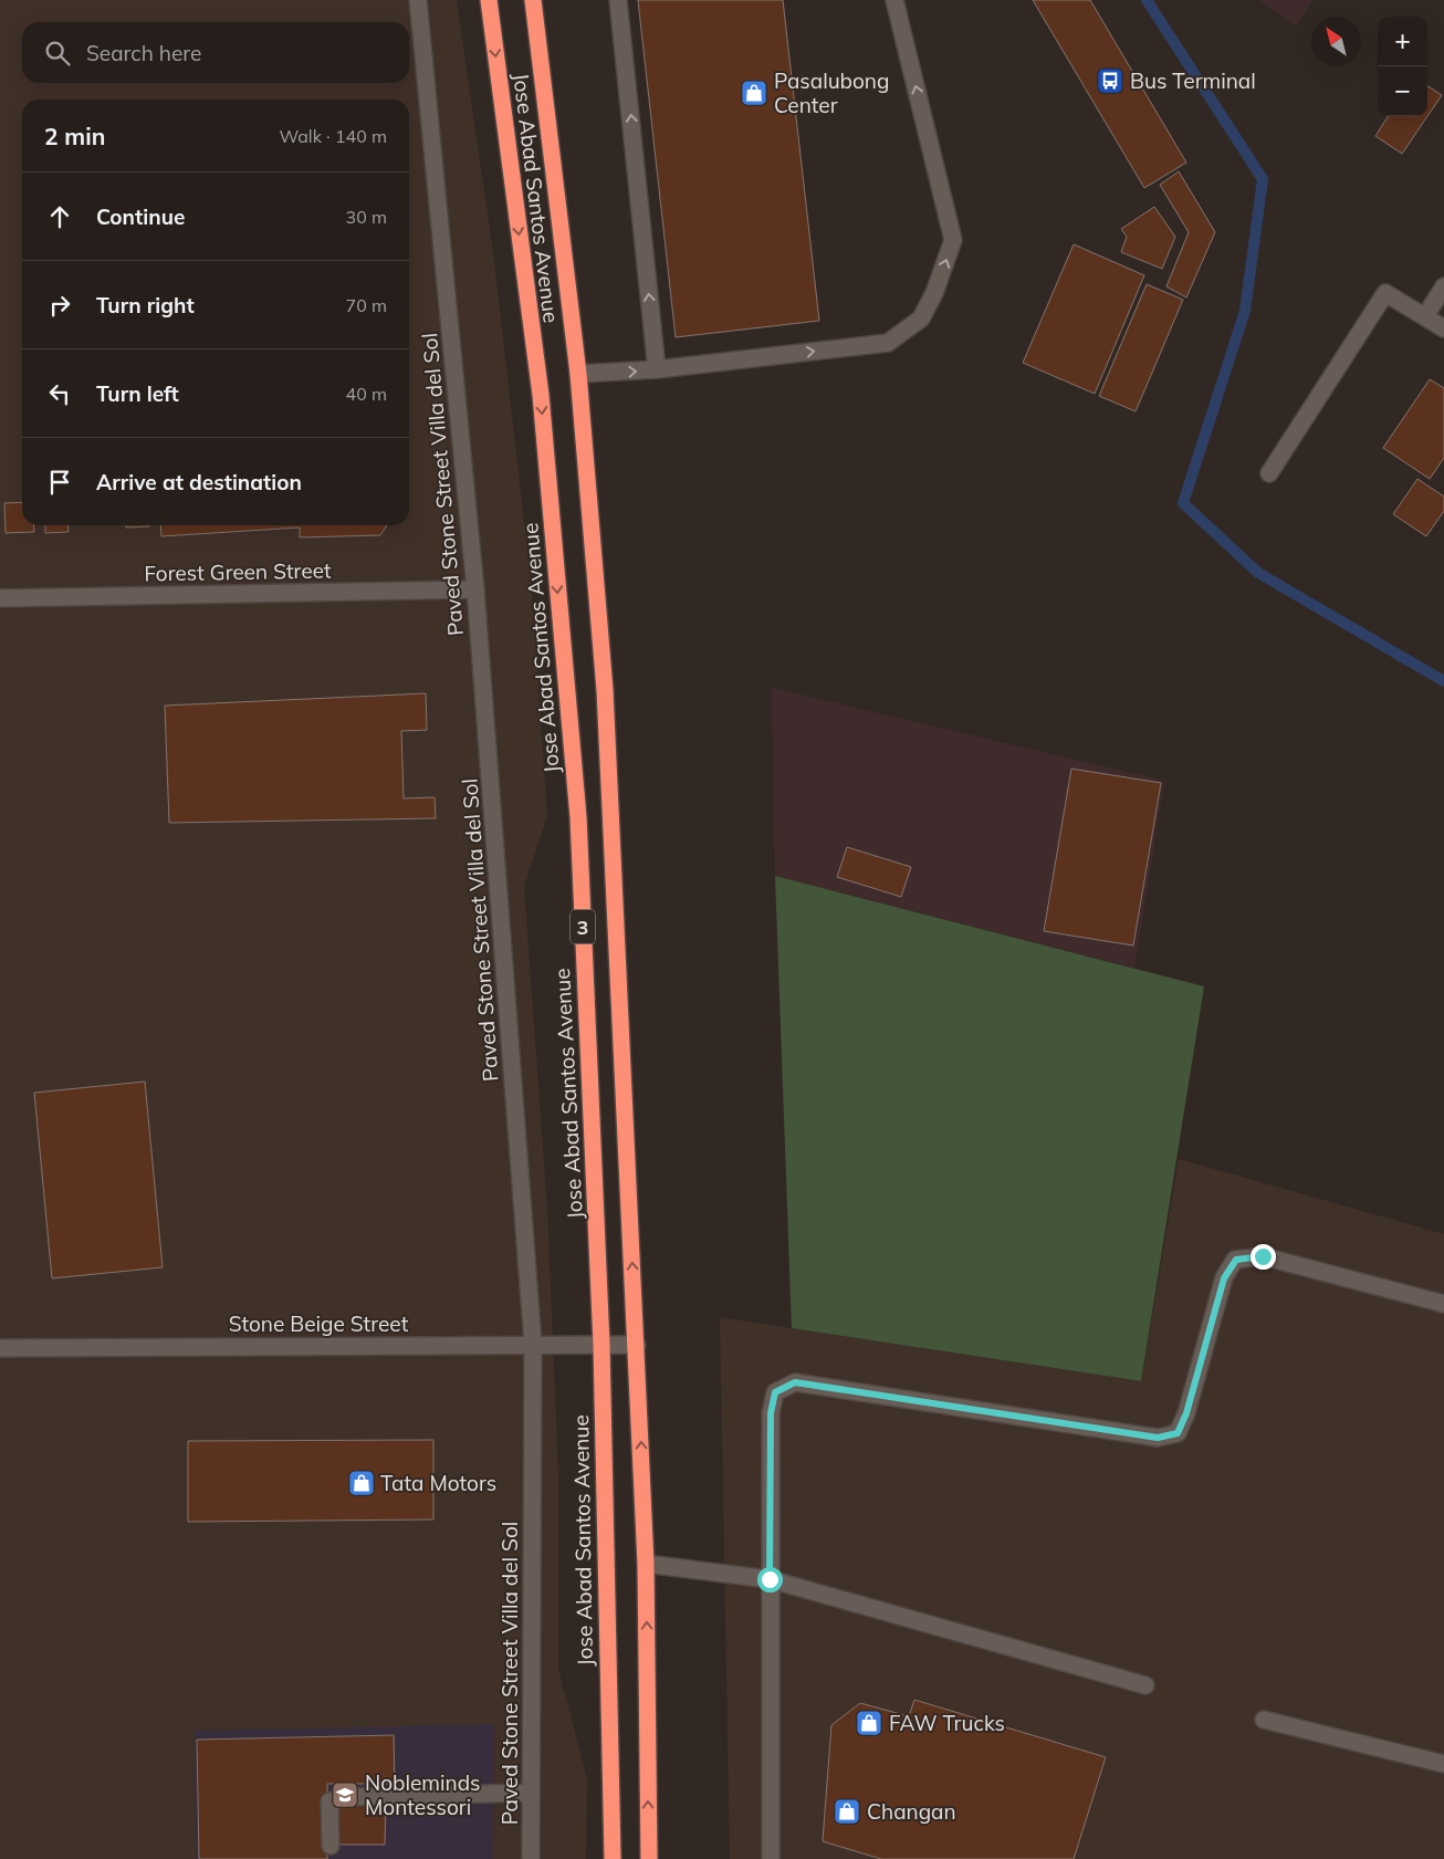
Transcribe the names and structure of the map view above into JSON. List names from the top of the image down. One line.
{"streets":{"highway":["Jose Abad Santos Avenue","3"],"street":["Paved Stone Street Villa del Sol","Forest Green Street","Stone Beige Street"]},"crossings":[["Jose Abad Santos Avenue","Stone Beige Street"],["Paved Stone Street Villa del Sol","Forest Green Street"],["Paved Stone Street Villa del Sol","Stone Beige Street"]],"places":{"bus stop":["Bus Terminal"],"shop":["Pasalubong Center","Tata Motors","FAW Trucks","Changan"],"school or university":["Nobleminds Montessori"]},"north":"top left","page":{"map_buttons":["+","−"],"search":"Search here","heading":["2 min","Walk · 140 m"],"list":[["Continue","30 m"],["Turn right","70 m"],["Turn left","40 m"],"Arrive at destination"]}}
